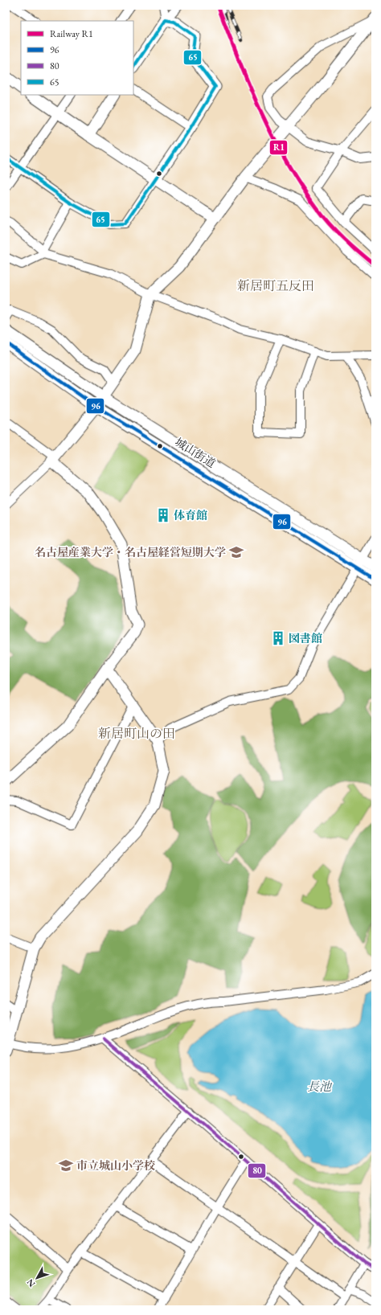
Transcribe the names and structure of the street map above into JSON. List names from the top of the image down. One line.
{"streets":{"street":["城山街道"]},"districts":["新居町五反田","新居町山の田"],"water":["長池"],"places":{"building":["体育館","図書館"],"school or university":["名古屋産業大学・名古屋経営短期大学","市立城山小学校"]},"lines":["rail line R1","transit line 65","transit line 96","transit line 80"],"legend":["Railway R1","96","80","65"],"north":"bottom left"}
